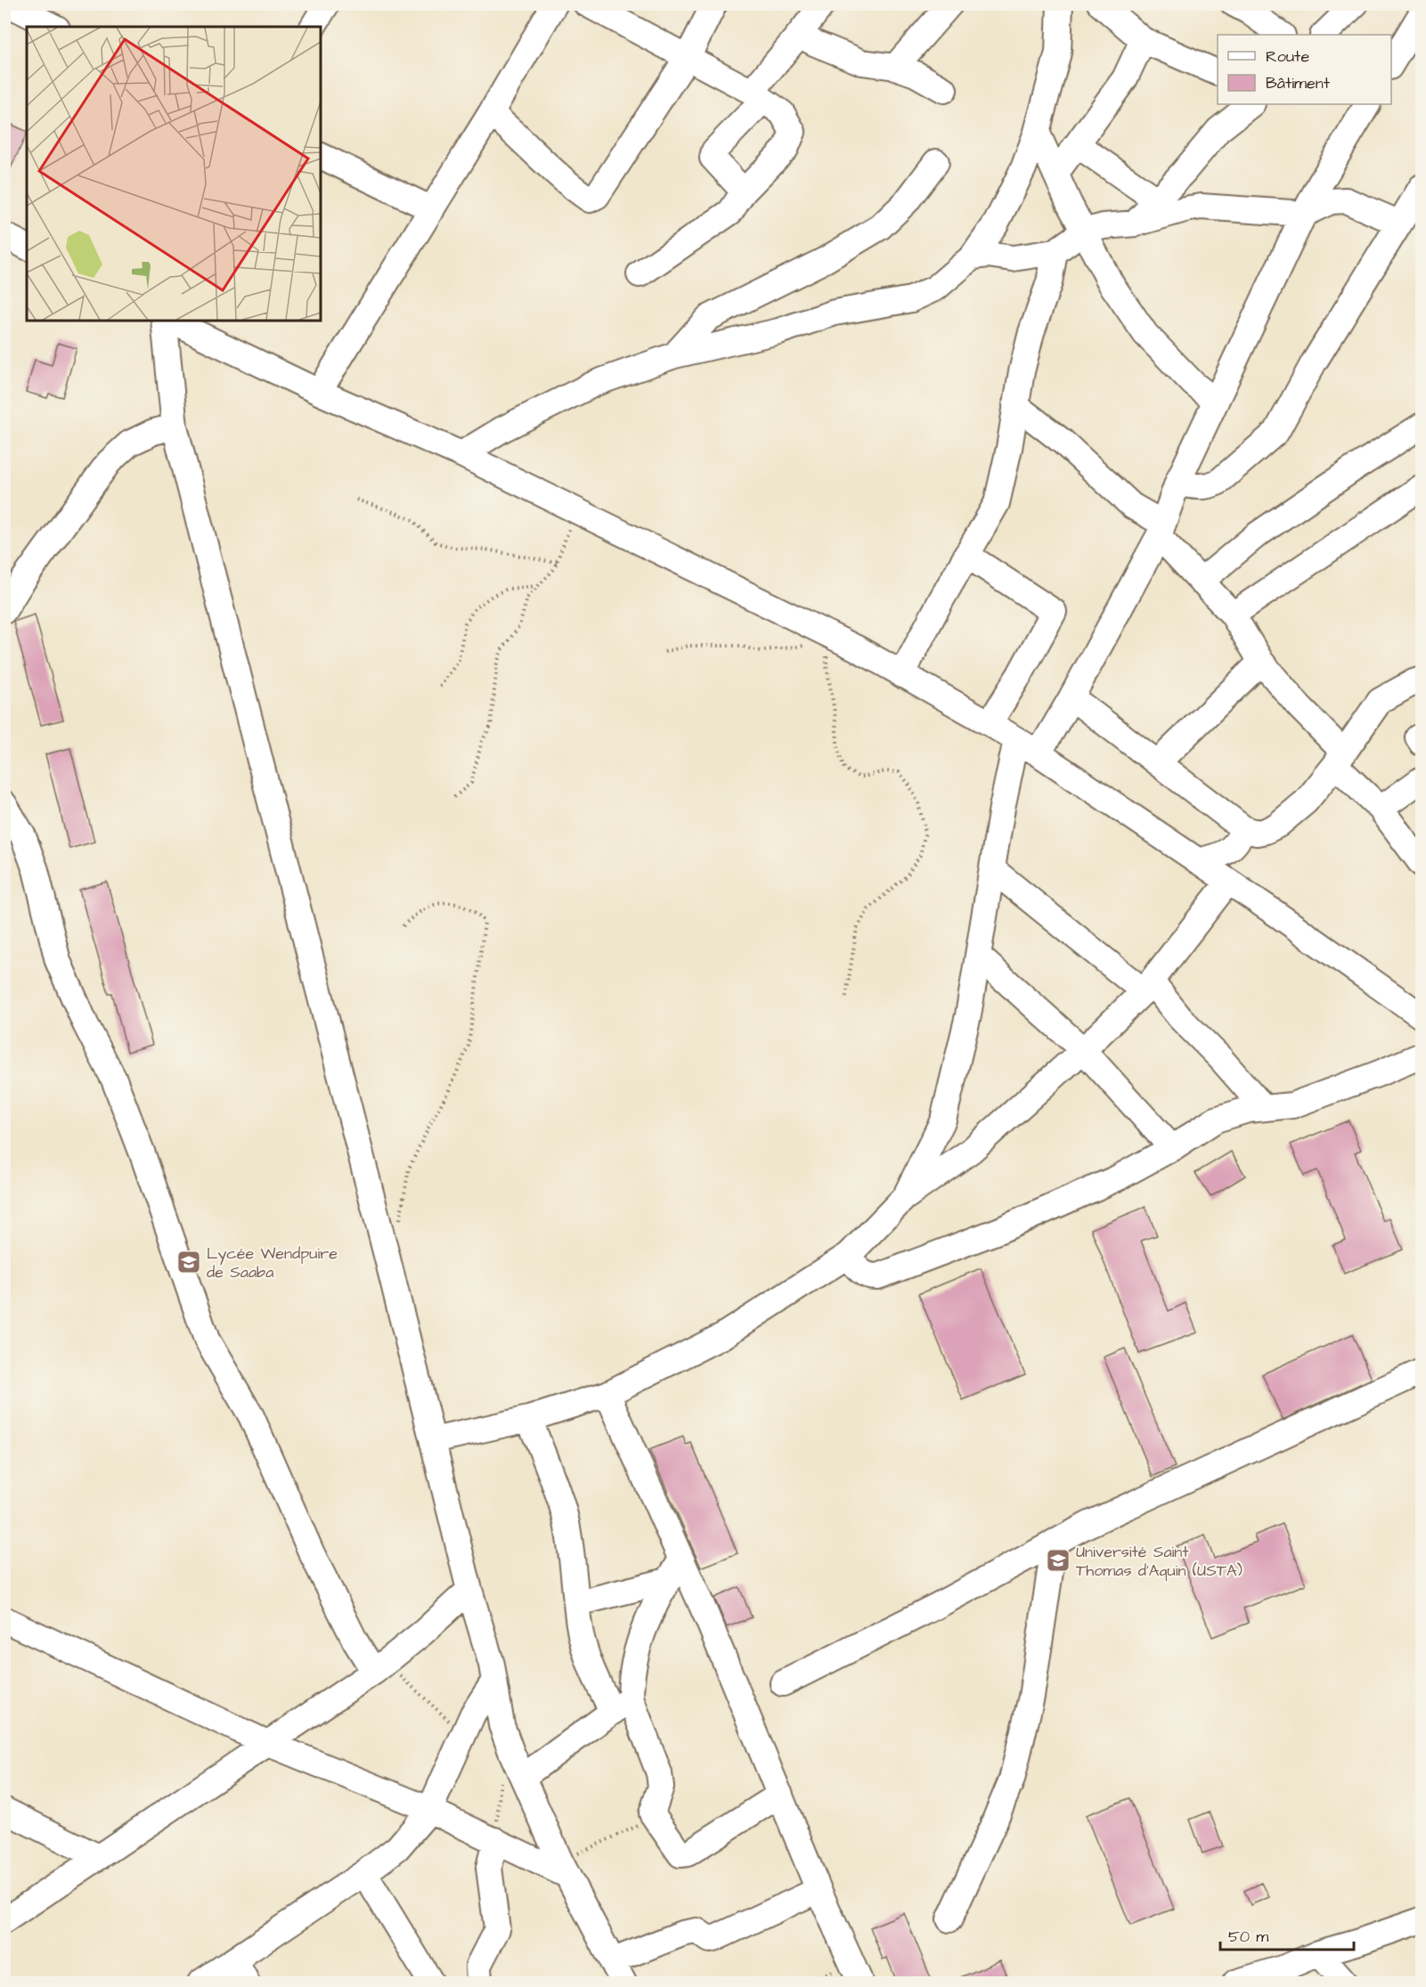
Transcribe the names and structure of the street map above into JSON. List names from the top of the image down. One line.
{"places":{"school or university":["Lycée Wendpuire de Saaba","Université Saint Thomas d’Aquin (USTA)"]},"legend":["Route","Bâtiment"],"scale_bar":"50 m"}
